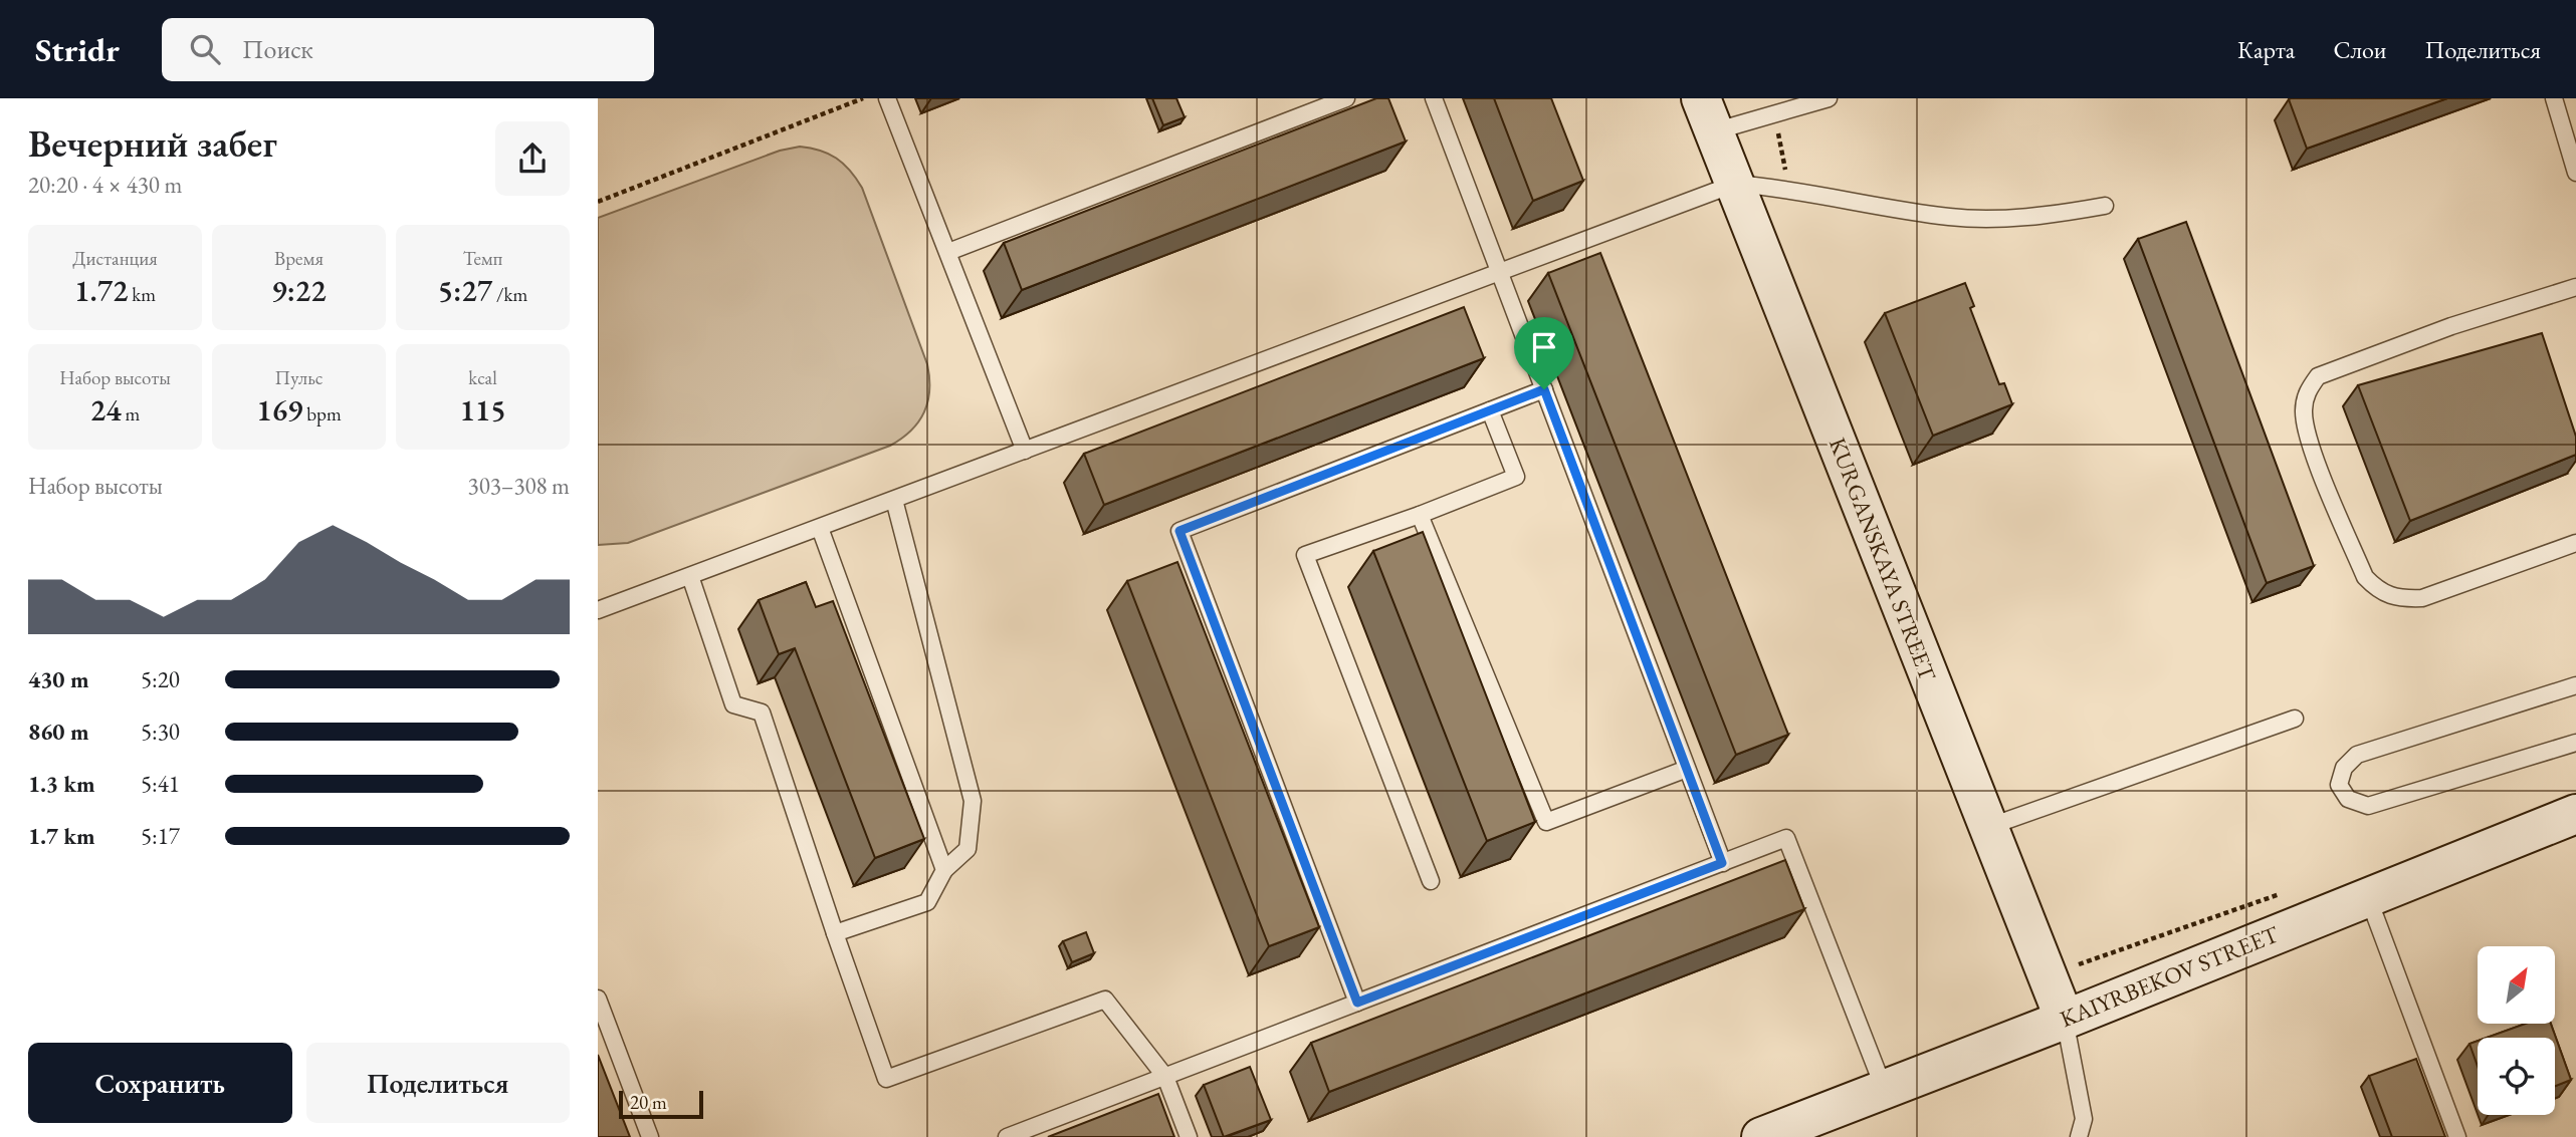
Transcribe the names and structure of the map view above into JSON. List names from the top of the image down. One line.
{"streets":{"street":["KURGANSKAYA STREET","KAIYRBEKOV STREET"]},"crossings":[["KURGANSKAYA STREET","KAIYRBEKOV STREET"]],"scale_bar":"20 m","north":"top right","page":{"header":"Stridr","search":"Поиск","nav":["Карта","Слои","Поделиться"],"heading":["Вечерний забег","20:20 · 4 × 430 m"],"stats":[["Дистанция","1.72 km"],["Время","9:22"],["Темп","5:27 /km"],["Набор высоты","24 m"],["Пульс","169 bpm"],["kcal","115"]],"chart":["Набор высоты","303–308 m"],"list":[{"name":"430 m","note":"5:20"},{"name":"860 m","note":"5:30"},{"name":"1.3 km","note":"5:41"},{"name":"1.7 km","note":"5:17"}],"buttons":["Сохранить","Поделиться"],"scale":"20 m"}}
